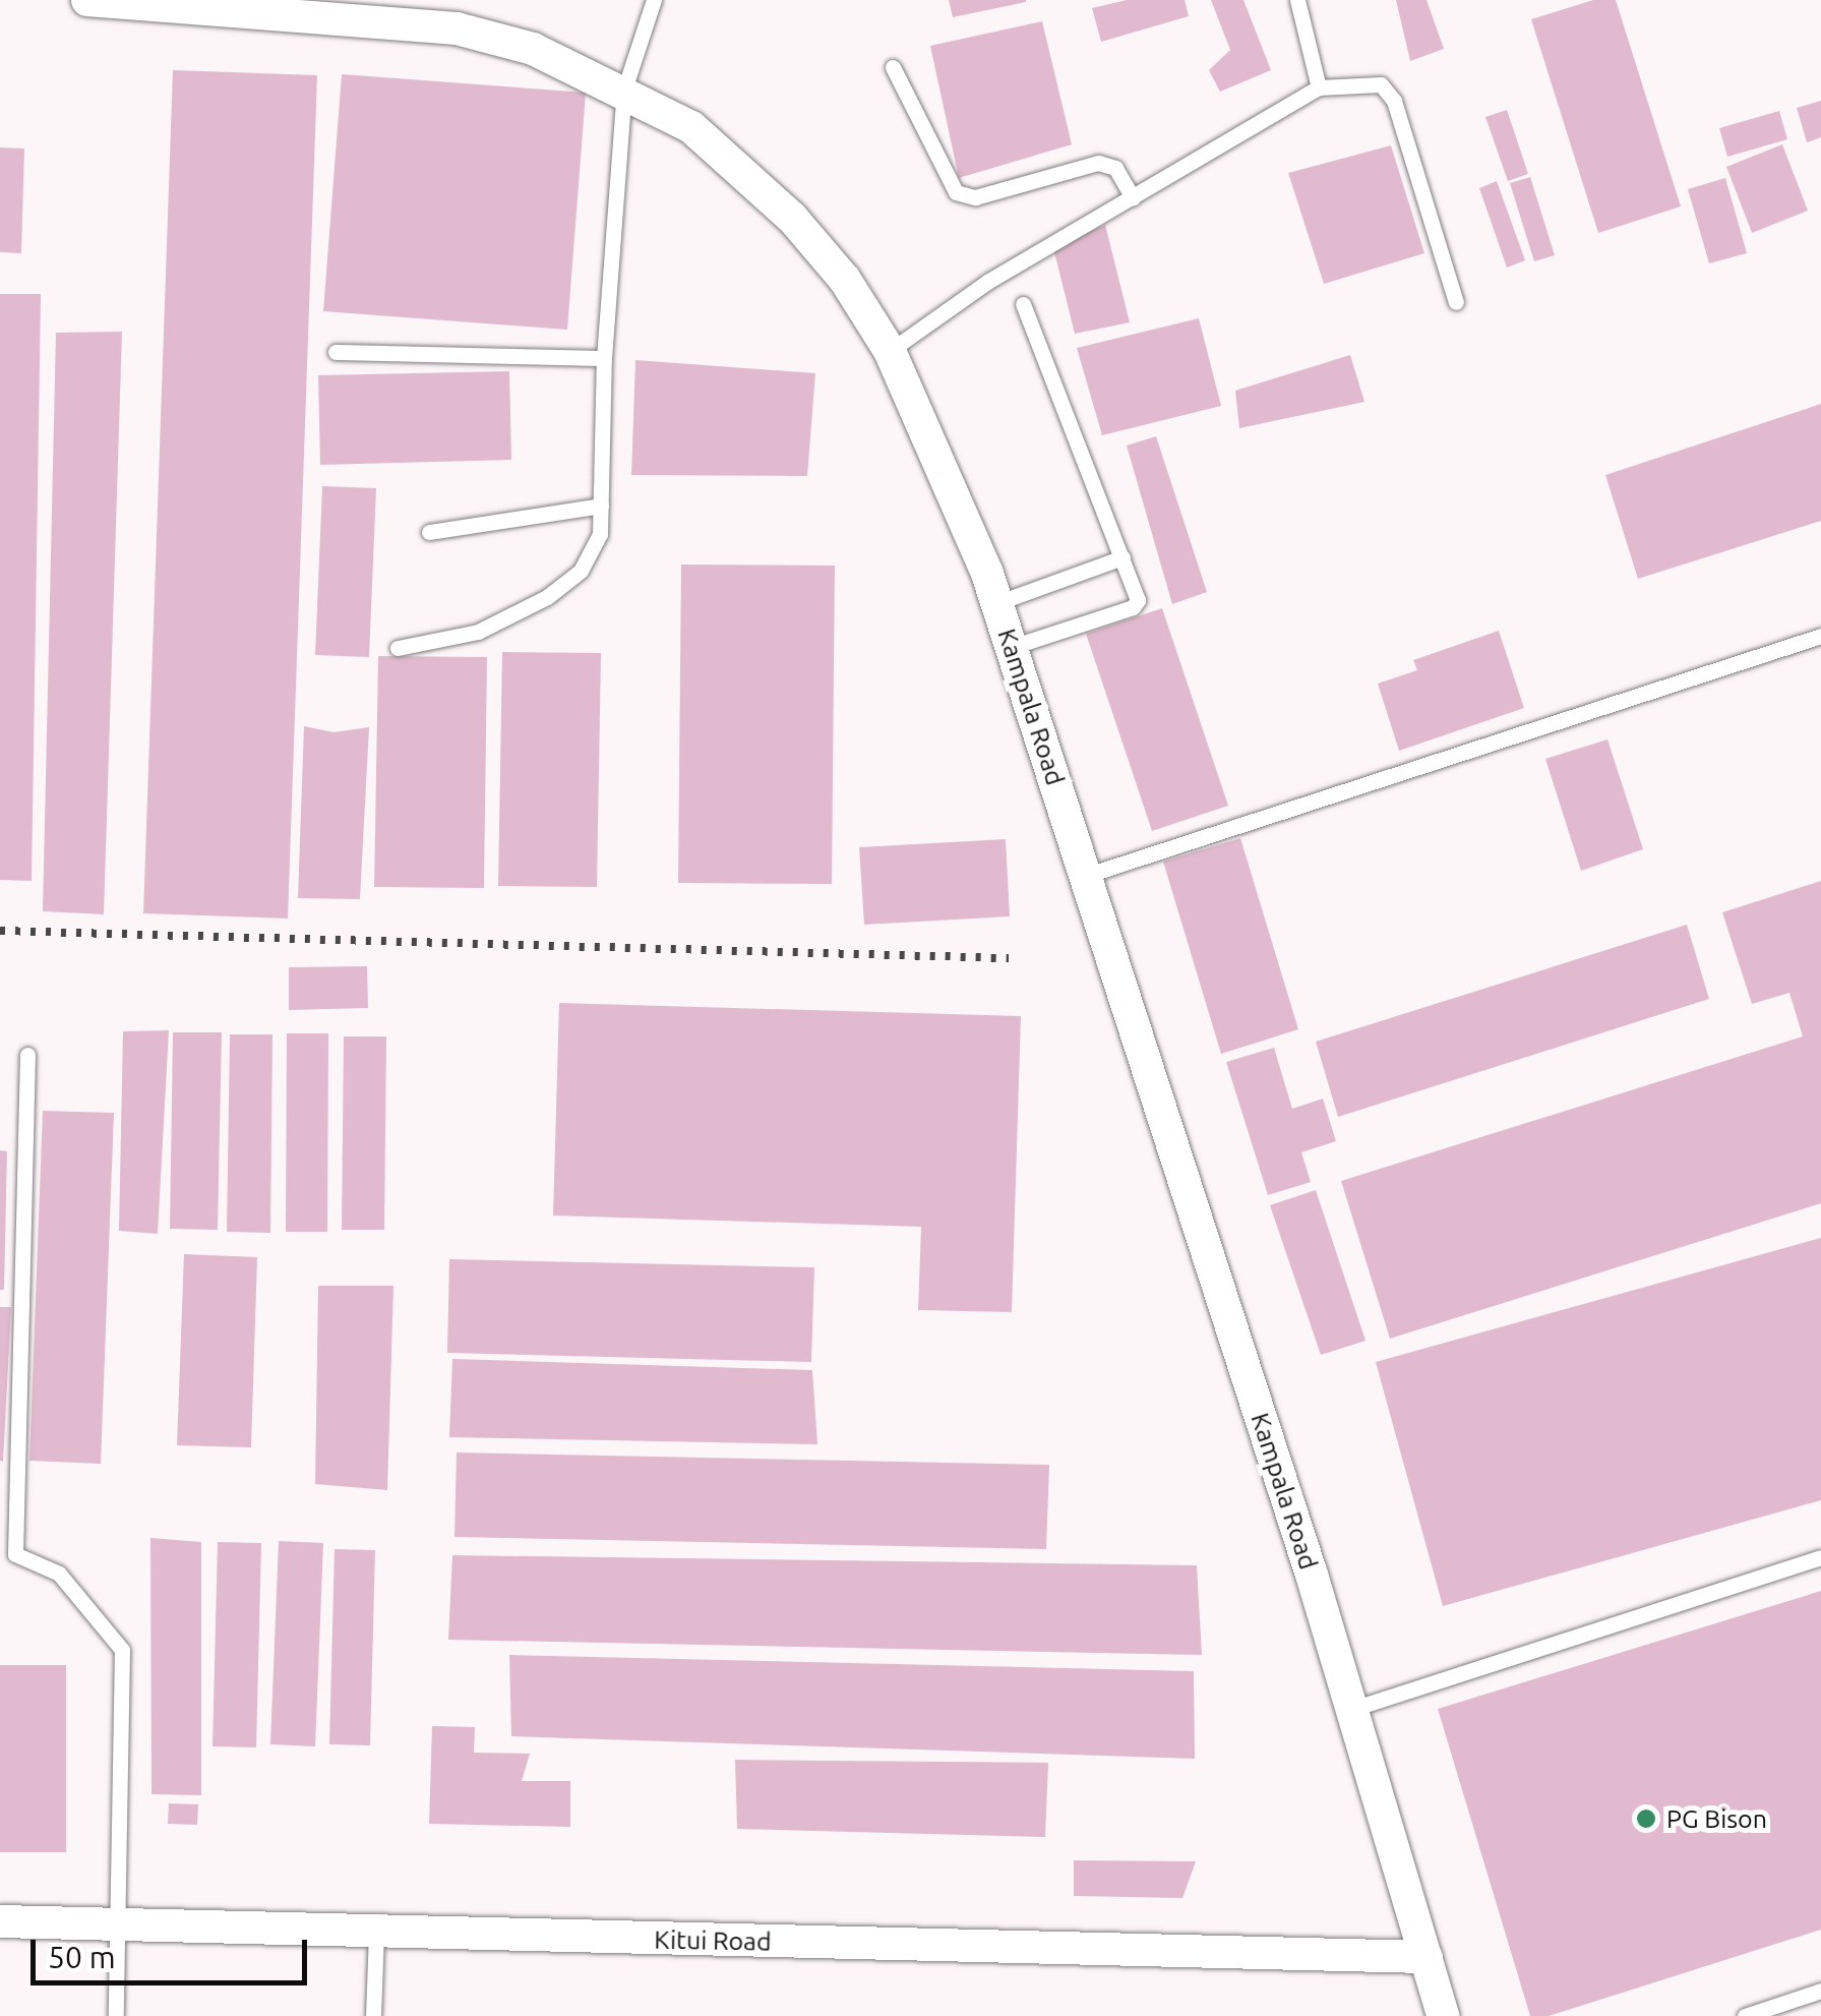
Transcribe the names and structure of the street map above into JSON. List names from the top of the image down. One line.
{"streets":{"street":["Kampala Road","Kitui Road"]},"crossings":[["Kampala Road","Kitui Road"]],"places":["PG Bison"],"scale_bar":"50 m"}
